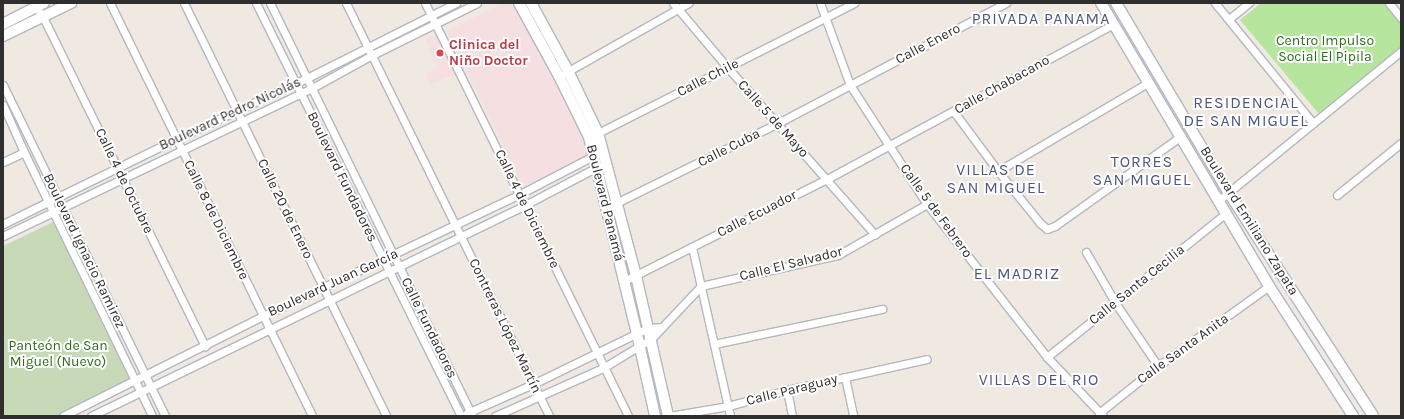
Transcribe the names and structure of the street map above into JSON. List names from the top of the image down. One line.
{"streets":{"street":["Calle Enero","Calle Chile","Calle Chabacano","Boulevard Pedro Nicolás","Calle 5 de Mayo","Calle Cuba","Boulevard Fundadores","Calle 4 de Octubre","Boulevard Panamá","Calle 20 de Enero","Calle 4 de Diciembre","Calle 5 de Febrero","Calle Ecuador","Calle 8 de Diciembre","Boulevard Emiliano Zapata","Boulevard Ignacio Ramirez","Calle El Salvador","Boulevard Juan García","Calle Santa Cecilia","Contreras López Martín","Calle Fundadores","Calle Santa Anita","Calle Paraguay"]},"crossings":[["Calle Enero","Calle Cuba"],["Calle Enero","Calle 5 de Febrero"],["Calle Chile","Calle 5 de Mayo"],["Calle Chile","Boulevard Panamá"],["Calle Chile","Calle 5 de Febrero"],["Calle Chabacano","Calle 5 de Febrero"],["Calle Chabacano","Calle Ecuador"],["Calle Chabacano","Boulevard Emiliano Zapata"],["Boulevard Pedro Nicolás","Boulevard Fundadores"],["Boulevard Pedro Nicolás","Calle 4 de Octubre"],["Boulevard Pedro Nicolás","Calle 20 de Enero"],["Boulevard Pedro Nicolás","Calle 4 de Diciembre"],["Boulevard Pedro Nicolás","Calle 8 de Diciembre"],["Boulevard Pedro Nicolás","Boulevard Ignacio Ramirez"],["Boulevard Pedro Nicolás","Contreras López Martín"],["Boulevard Pedro Nicolás","Calle Fundadores"],["Calle 5 de Mayo","Calle Cuba"],["Calle 5 de Mayo","Calle Ecuador"],["Calle 5 de Mayo","Calle El Salvador"],["Calle Cuba","Boulevard Panamá"],["Calle Cuba","Calle 5 de Febrero"],["Boulevard Fundadores","Boulevard Juan García"],["Calle 4 de Octubre","Boulevard Juan García"],["Boulevard Panamá","Calle Ecuador"],["Boulevard Panamá","Boulevard Juan García"],["Boulevard Panamá","Calle Paraguay"],["Calle 20 de Enero","Boulevard Juan García"],["Calle 4 de Diciembre","Boulevard Juan García"],["Calle 5 de Febrero","Calle Ecuador"],["Calle 5 de Febrero","Calle El Salvador"],["Calle 5 de Febrero","Calle Santa Cecilia"],["Calle 5 de Febrero","Calle Santa Anita"],["Calle 8 de Diciembre","Boulevard Juan García"],["Boulevard Emiliano Zapata","Calle Santa Cecilia"],["Boulevard Emiliano Zapata","Calle Santa Anita"],["Boulevard Ignacio Ramirez","Boulevard Juan García"],["Boulevard Juan García","Contreras López Martín"],["Boulevard Juan García","Calle Fundadores"]],"districts":["PRIVADA PANAMA","RESIDENCIAL DE SAN MIGUEL","TORRES SAN MIGUEL","VILLAS DE SAN MIGUEL","EL MADRIZ","VILLAS DEL RIO"],"parks":["Centro Impulso Social El Pipila","Panteón de San Miguel (Nuevo)"],"places":["Clinica del Niño Doctor"]}
